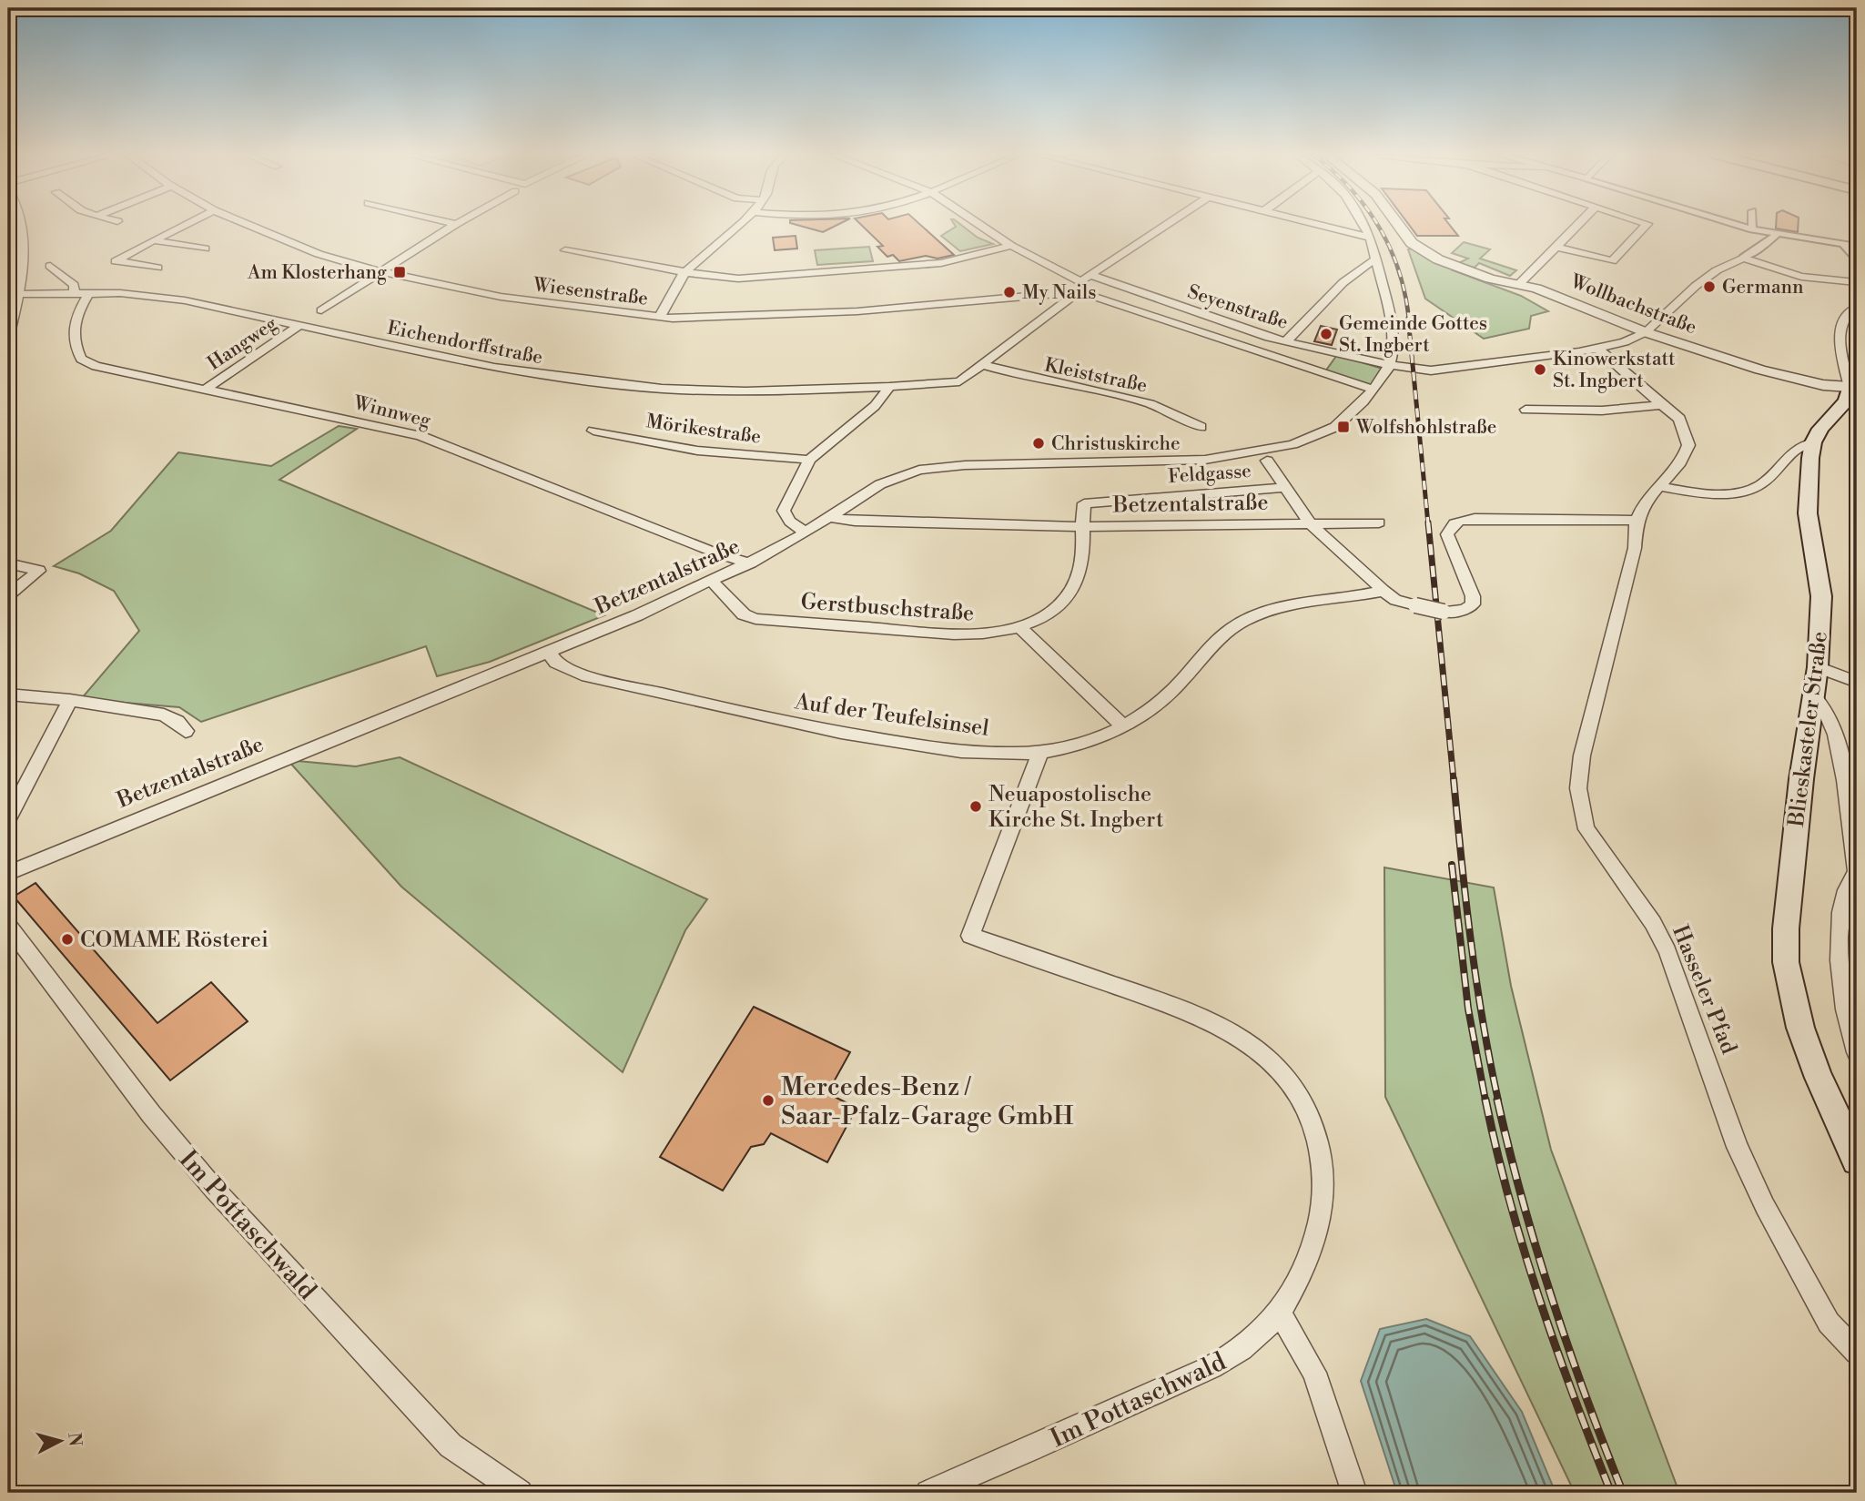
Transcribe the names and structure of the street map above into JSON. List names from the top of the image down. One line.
{"streets":{"main road":["Blieskasteler Straße"],"street":["Wiesenstraße","Wollbachstraße","Seyenstraße","Eichendorffstraße","Hangweg","Kleiststraße","Winnweg","Mörikestraße","Feldgasse","Betzentalstraße","Gerstbuschstraße","Auf der Teufelsinsel","Hasseler Pfad","Im Pottaschwald"]},"crossings":[["Wiesenstraße","Eichendorffstraße"],["Wollbachstraße","Seyenstraße"],["Wollbachstraße","Blieskasteler Straße"],["Eichendorffstraße","Hangweg"],["Eichendorffstraße","Kleiststraße"],["Eichendorffstraße","Winnweg"],["Hangweg","Winnweg"],["Winnweg","Betzentalstraße"],["Feldgasse","Betzentalstraße"],["Feldgasse","Gerstbuschstraße"],["Betzentalstraße","Gerstbuschstraße"],["Betzentalstraße","Auf der Teufelsinsel"],["Auf der Teufelsinsel","Im Pottaschwald"]],"places":{"transit":["Am Klosterhang","Wolfshohlstraße"],"other":["Germann","My Nails","Gemeinde Gottes St. Ingbert","Kinowerkstatt St. Ingbert","Christuskirche","Neuapostolische Kirche St. Ingbert","COMAME Rösterei","Mercedes-Benz / Saar-Pfalz-Garage GmbH"]},"north":"right"}
